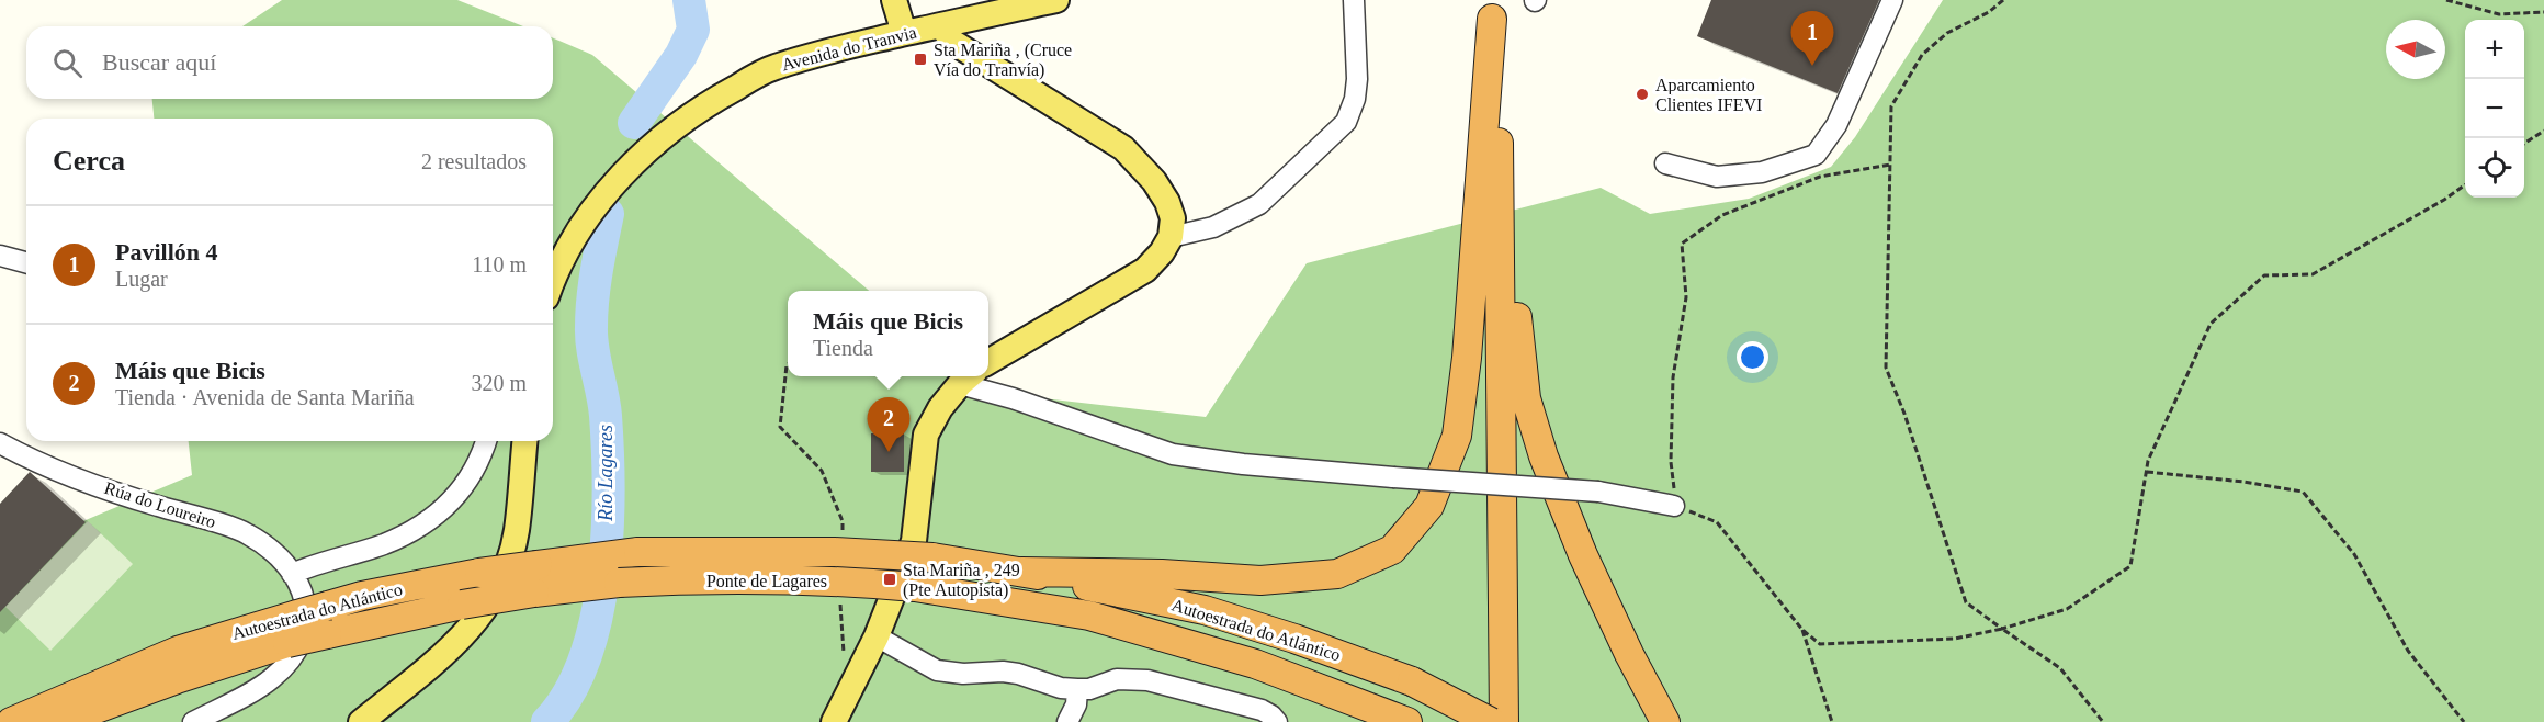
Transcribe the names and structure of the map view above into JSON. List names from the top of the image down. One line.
{"streets":{"highway":["Ponte de Lagares","Autoestrada do Atlántico"],"main road":["Avenida do Tranvia"],"street":["Rúa do Loureiro"]},"crossings":[["Rúa do Loureiro","Autoestrada do Atlántico"],["Ponte de Lagares","Autoestrada do Atlántico"]],"water":["Río Lagares"],"places":{"transit":["Sta Mariña , (Cruce Vía do Tranvía)","Sta Mariña , 249 (Pte Autopista)"],"other":["Aparcamiento Clientes IFEVI"]},"north":"left","page":{"pins":["1","2"],"map_buttons":["+","−"],"search":"Buscar aquí","heading":["Cerca","2 resultados"],"list":[{"mark":"1","name":"Pavillón 4","note":"Lugar","value":"110 m"},{"mark":"2","name":"Máis que Bicis","note":"Tienda · Avenida de Santa Mariña","value":"320 m"}],"popup":["Máis que Bicis","Tienda"]}}
